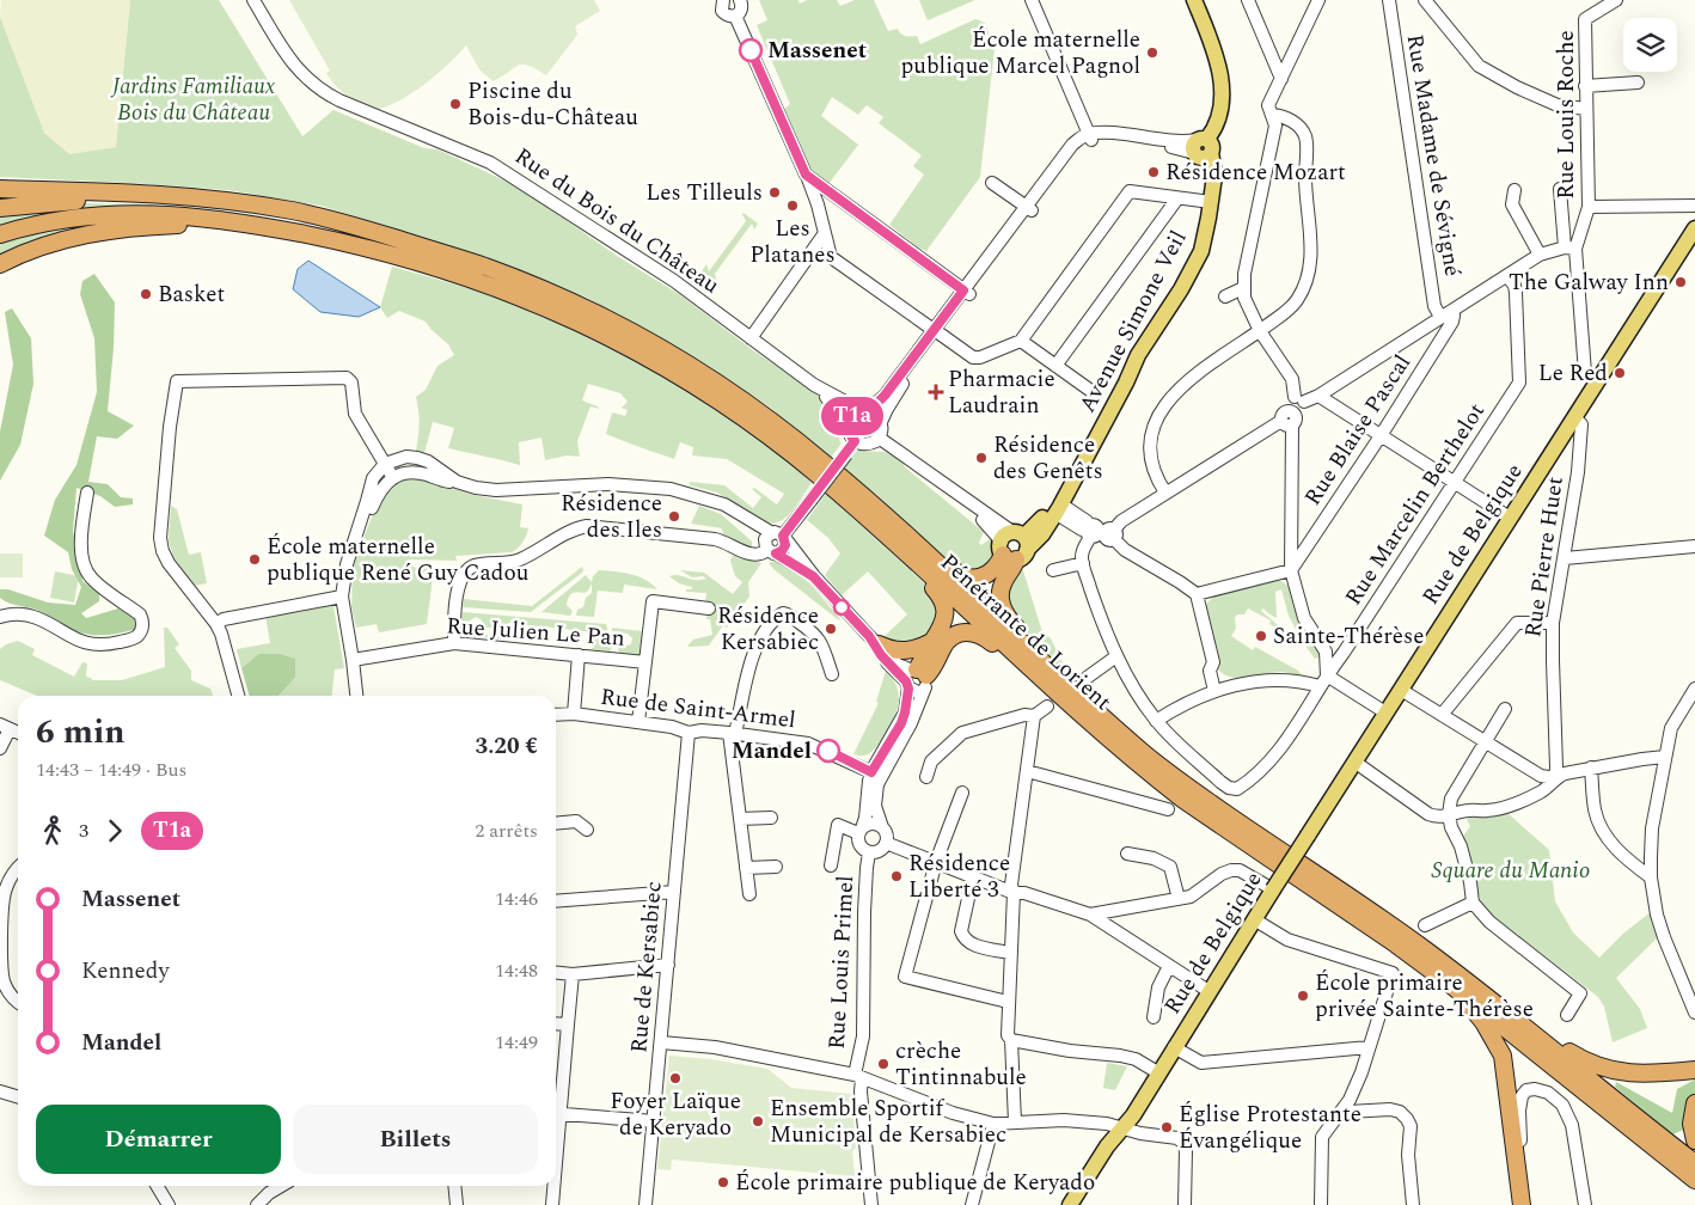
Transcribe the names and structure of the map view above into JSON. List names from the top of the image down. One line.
{"streets":{"highway":["Pénétrante de Lorient"],"main road":["Avenue Simone Veil","Rue de Belgique"],"street":["Rue Louis Roche","Rue Madame de Sévigné","Rue du Bois du Château","Rue Blaise Pascal","Rue Marcelin Berthelot","Rue Pierre Huet","Rue Julien Le Pan","Rue de Saint-Armel","Rue Louis Primel","Rue de Kersabiec"]},"crossings":[["Rue Louis Roche","Rue de Belgique"],["Rue Madame de Sévigné","Rue Blaise Pascal"],["Rue de Belgique","Rue Pierre Huet"],["Rue de Saint-Armel","Rue de Kersabiec"]],"parks":["Jardins Familiaux Bois du Château","Square du Manio"],"places":{"other":["Massenet","École maternelle publique Marcel Pagnol","Piscine du Bois-du-Château","Résidence Mozart","Les Tilleuls","Les Platanes","The Galway Inn","Basket","Le Red","Résidence des Genêts","Résidence des Iles","École maternelle publique René Guy Cadou","Résidence Kersabiec","Sainte-Thérèse","Mandel","Résidence Liberté 3","École primaire privée Sainte-Thérèse","crèche Tintinnabule","Foyer Laïque de Keryado","Ensemble Sportif Municipal de Kersabiec","Église Protestante Évangélique","École primaire publique de Keryado"],"health":["Pharmacie Laudrain"]},"lines":["bus line T1a"],"page":{"on_map":"T1a","heading":["6 min","14:43 – 14:49 · Bus","3.20 €"],"legs":["3","T1a","2 arrêts"],"list":[{"name":"Massenet","value":"14:46"},{"name":"Kennedy","value":"14:48"},{"name":"Mandel","value":"14:49"}],"buttons":["Démarrer","Billets"]}}
